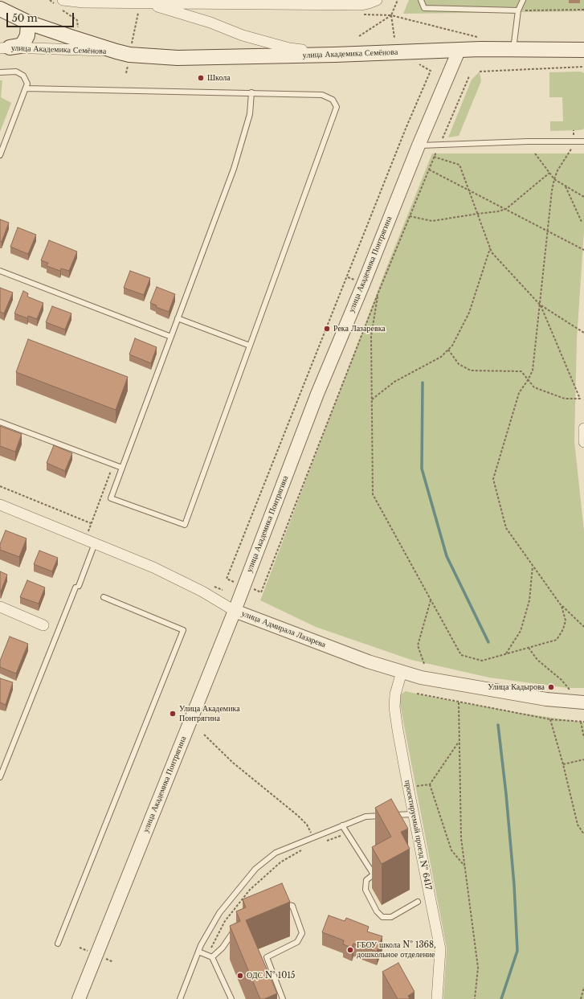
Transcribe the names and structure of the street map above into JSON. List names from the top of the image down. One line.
{"streets":{"main road":["улица Академика Семёнова"],"street":["улица Академика Понтрягина","улица Адмирала Лазарева","проектируемый проезд № 6417"]},"crossings":[["улица Академика Семёнова","улица Академика Понтрягина"],["улица Академика Понтрягина","улица Адмирала Лазарева"],["улица Адмирала Лазарева","проектируемый проезд № 6417"]],"places":["Школа","Река Лазаревка","Улица Кадырова","Улица Академика Понтрягина","ГБОУ школа № 1368, дошкольное отделение","ОДС № 1015"],"scale_bar":"50 m"}
